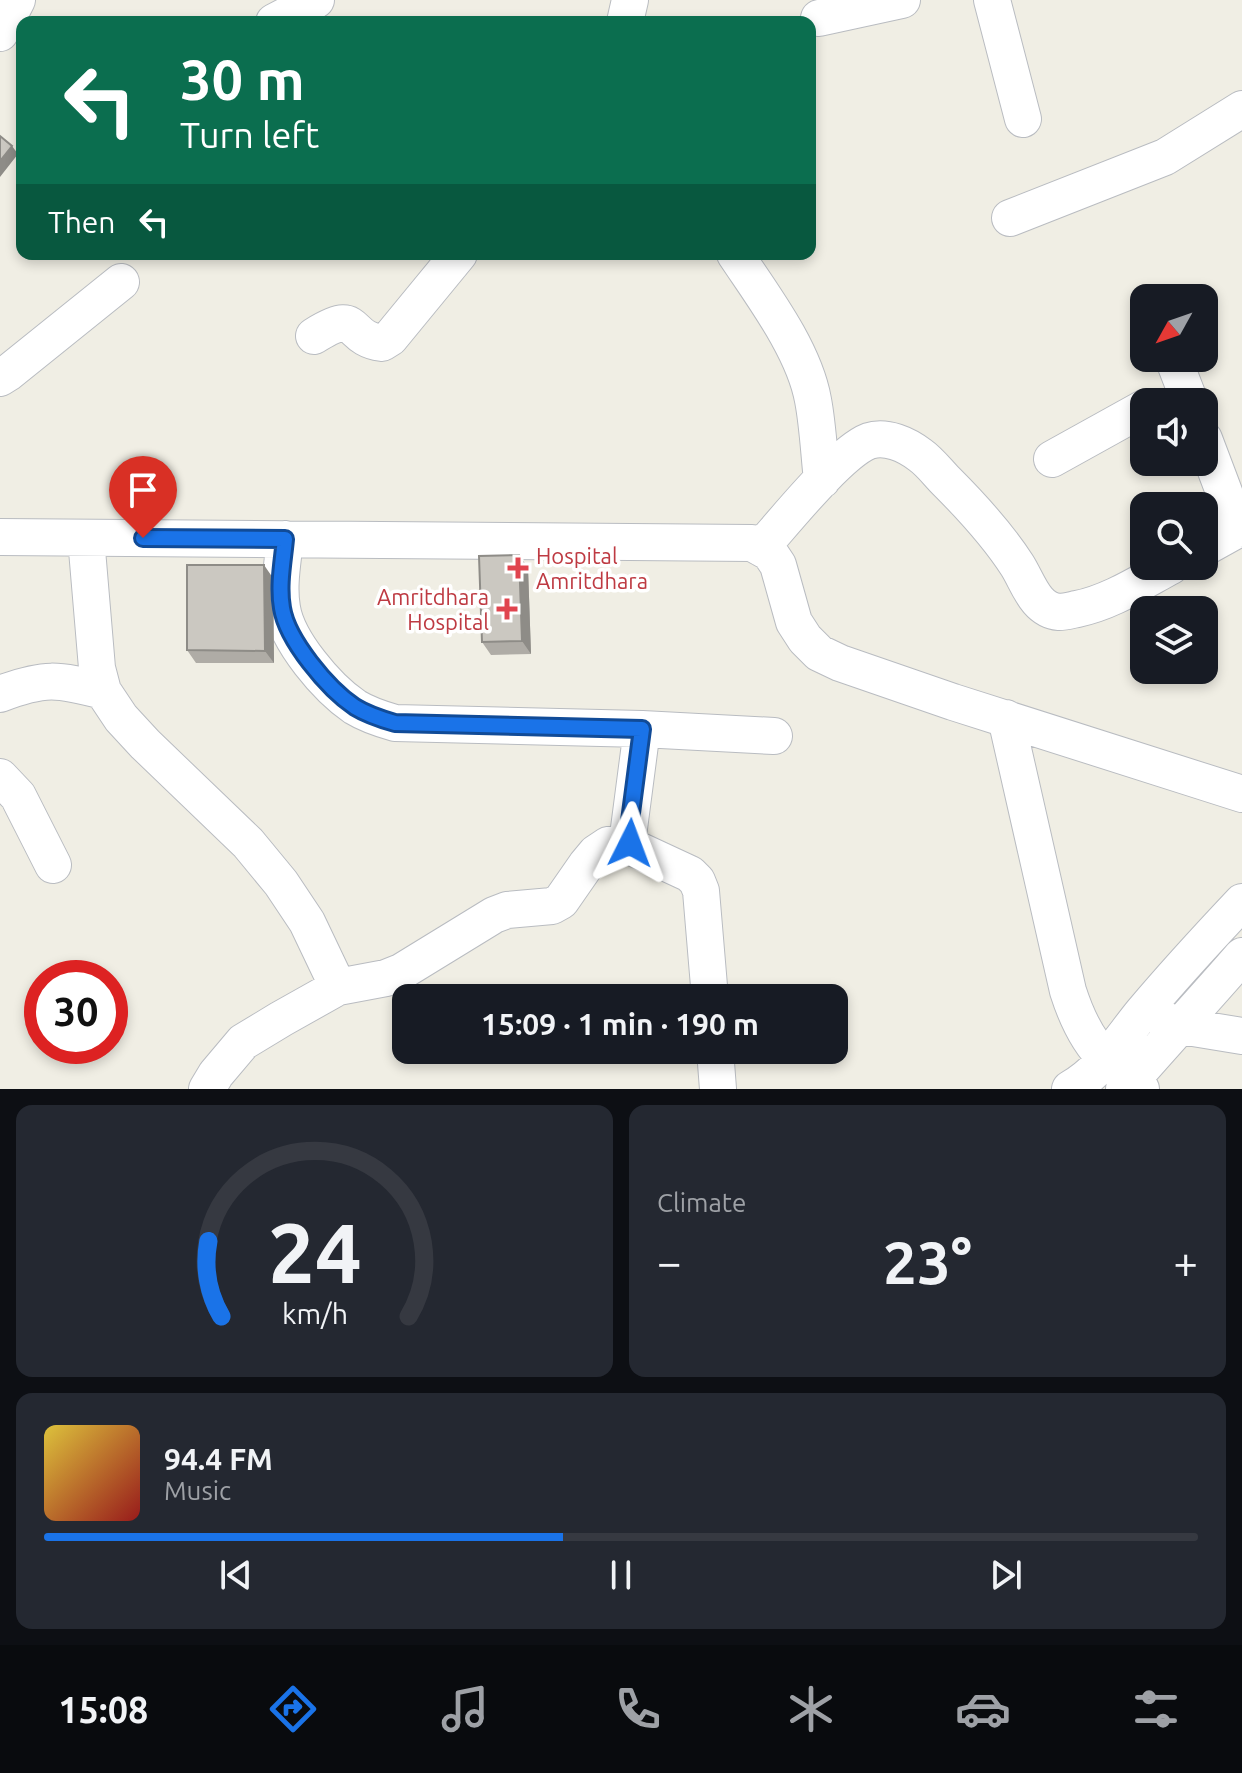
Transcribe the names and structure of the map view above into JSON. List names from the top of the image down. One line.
{"places":{"health":["Hospital Amritdhara","Amritdhara Hospital"]},"north":"bottom left","page":{"turn":["30 m","Turn left"],"then":"Then","limit":"30","trip":"15:09 · 1 min · 190 m","tile":"Climate","heat":["−","23°","+"],"song":["94.4 FM","Music"],"tabs":"15:08","gauge":["24","km/h"]}}
